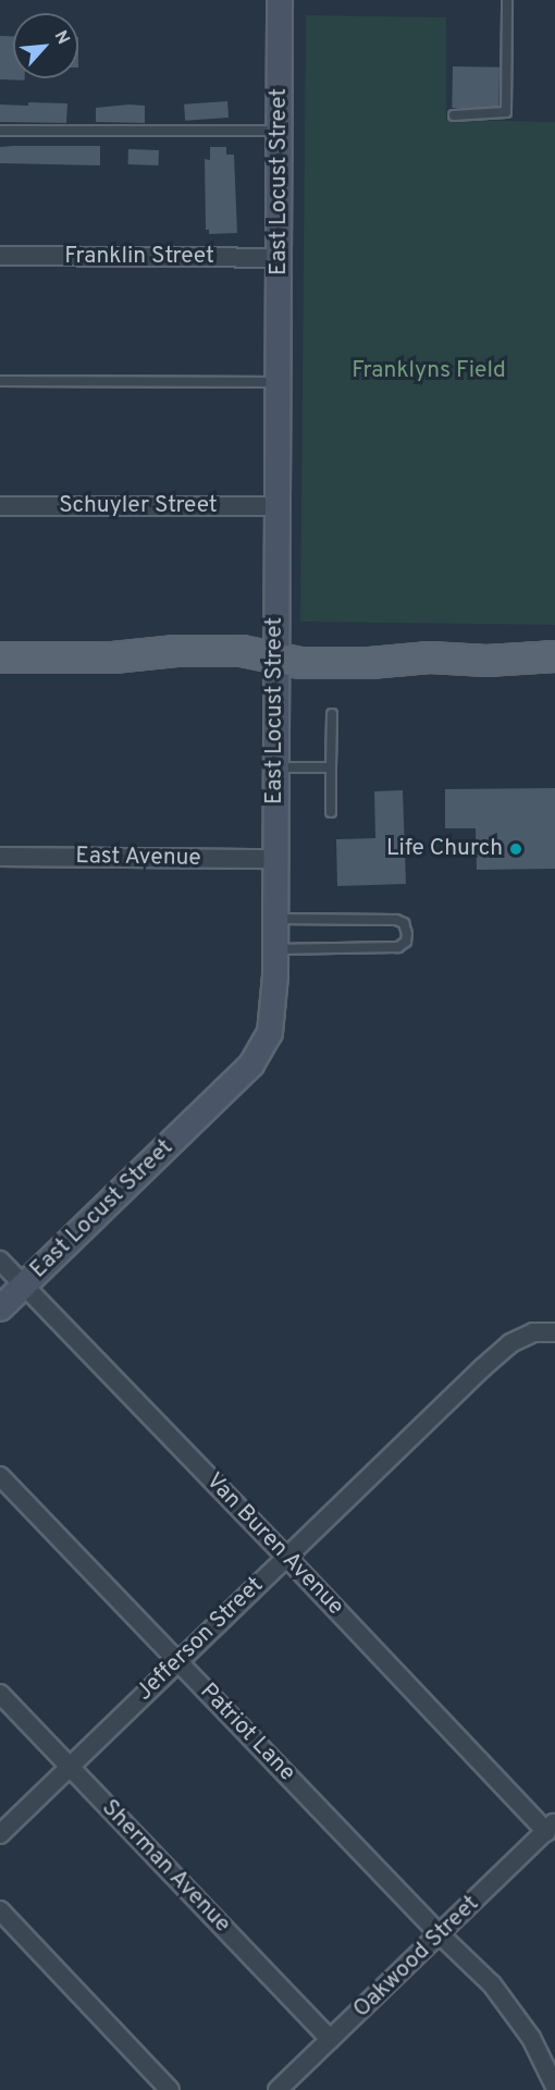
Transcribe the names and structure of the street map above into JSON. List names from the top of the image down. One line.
{"streets":{"street":["East Locust Street","Franklin Street","Schuyler Street","East Avenue","Van Buren Avenue","Jefferson Street","Patriot Lane","Sherman Avenue","Oakwood Street"]},"crossings":[["East Locust Street","Franklin Street"],["East Locust Street","Schuyler Street"],["East Locust Street","East Avenue"],["East Locust Street","Van Buren Avenue"],["Van Buren Avenue","Jefferson Street"],["Van Buren Avenue","Oakwood Street"],["Jefferson Street","Patriot Lane"],["Jefferson Street","Sherman Avenue"],["Patriot Lane","Oakwood Street"],["Sherman Avenue","Oakwood Street"]],"parks":["Franklyns Field"],"places":["Life Church"],"north":"top right"}
